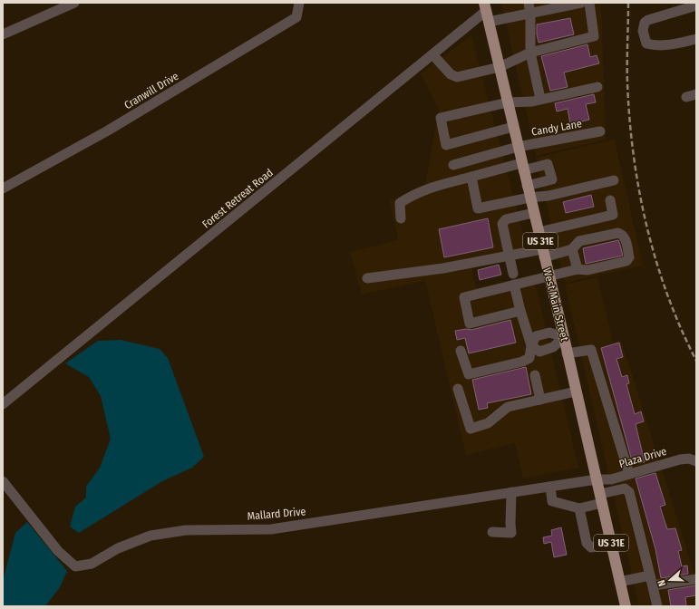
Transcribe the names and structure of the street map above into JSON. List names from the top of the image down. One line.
{"streets":{"main road":["US 31E","West Main Street"],"street":["Cranwill Drive","Candy Lane","Forest Retreat Road","Plaza Drive","Mallard Drive"]},"crossings":[["Candy Lane","West Main Street"],["Forest Retreat Road","West Main Street"],["West Main Street","Plaza Drive"],["West Main Street","Mallard Drive"],["Plaza Drive","Mallard Drive"]],"north":"left"}
